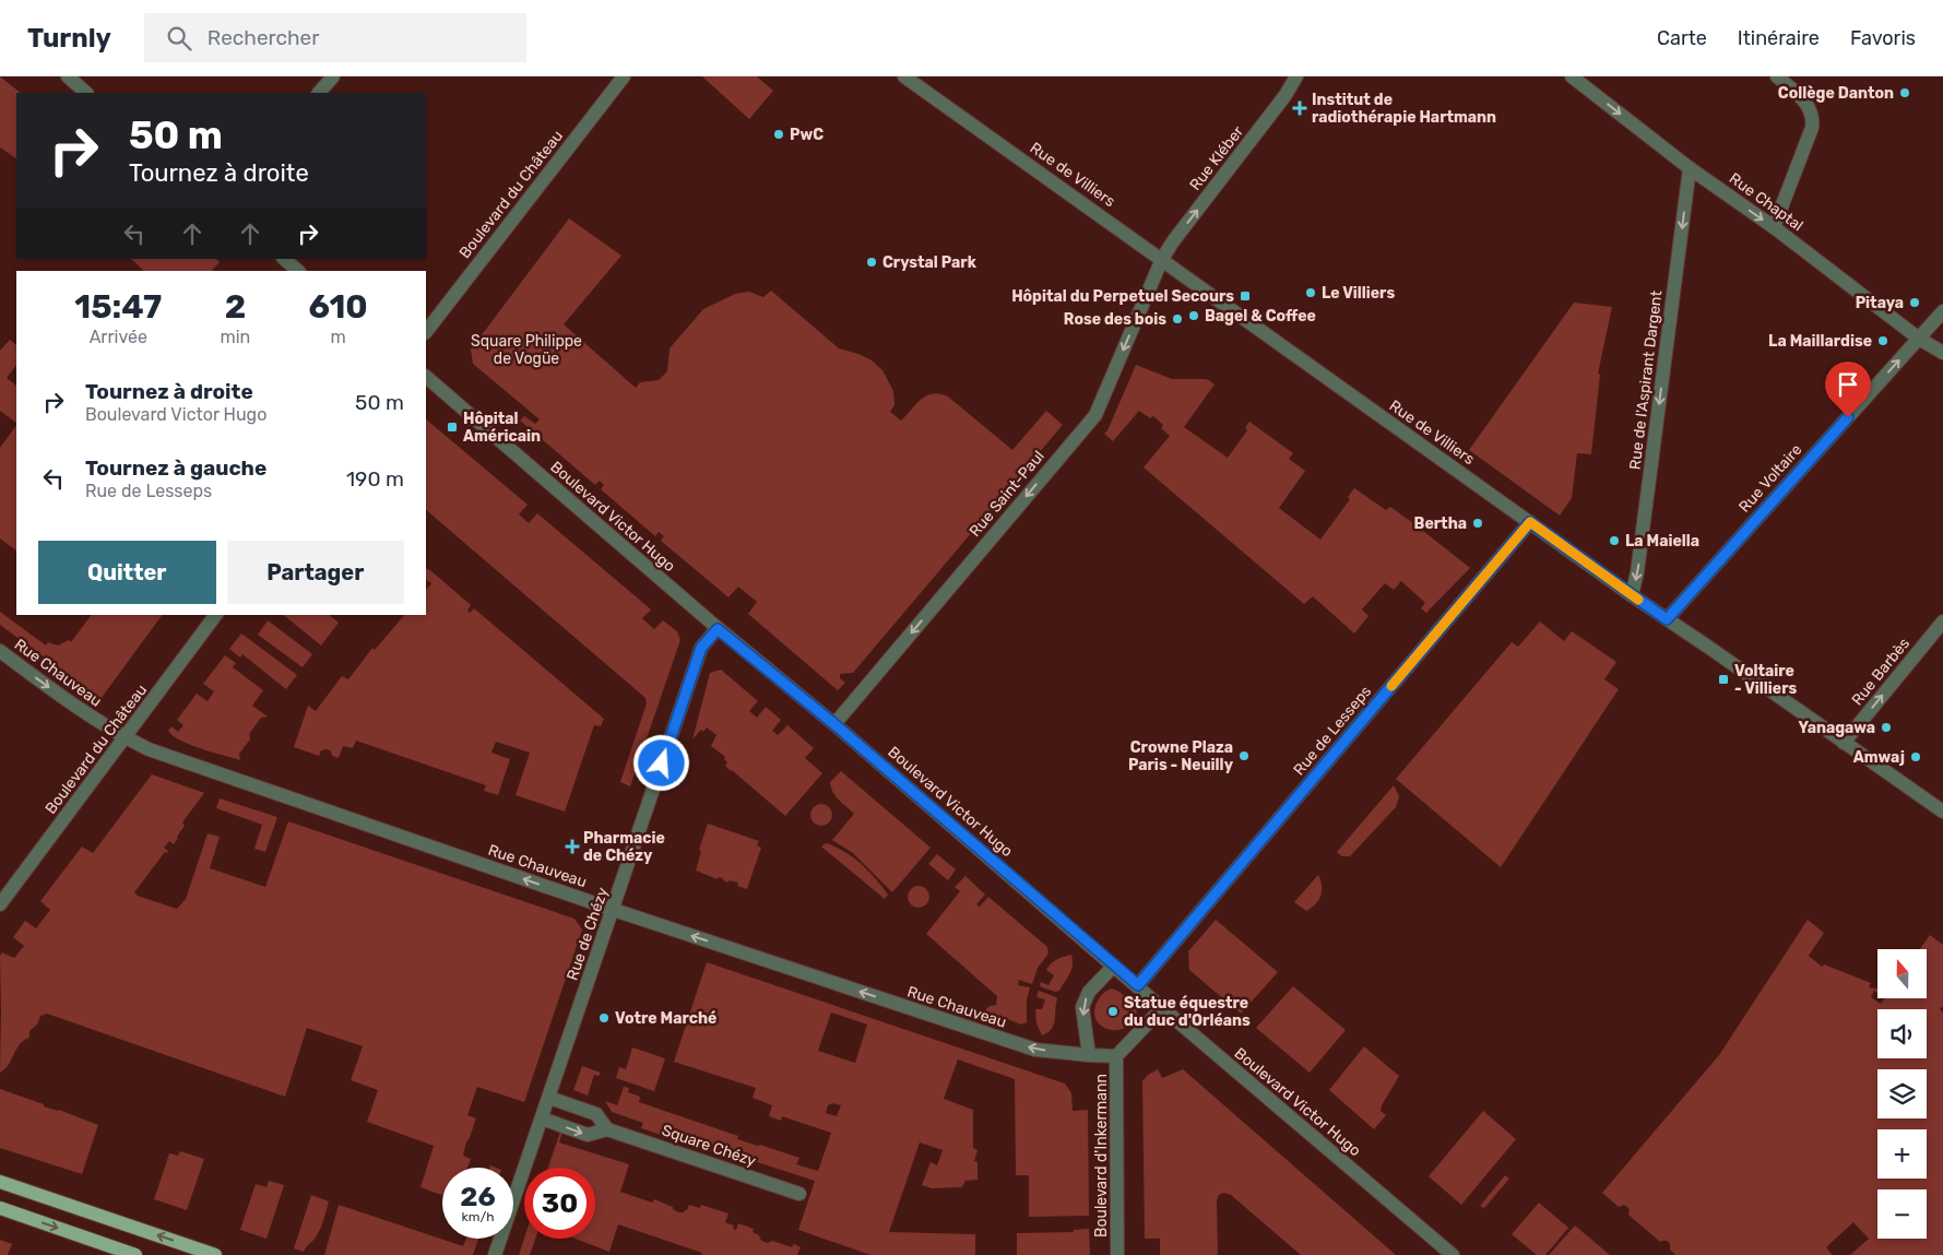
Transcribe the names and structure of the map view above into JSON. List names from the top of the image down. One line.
{"streets":{"street":["Rue Kléber","Rue de Villiers","Boulevard du Château","Rue Chaptal","Rue de l'Aspirant Dargent","Rue Voltaire","Rue Saint-Paul","Boulevard Victor Hugo","Rue Barbès","Rue Chauveau","Rue de Lesseps","Rue de Chézy","Square Chézy","Boulevard d'Inkermann"]},"crossings":[["Rue Kléber","Rue de Villiers"],["Rue Kléber","Rue Saint-Paul"],["Rue de Villiers","Rue de l'Aspirant Dargent"],["Rue de Villiers","Rue Voltaire"],["Rue de Villiers","Rue Saint-Paul"],["Rue de Villiers","Rue Barbès"],["Rue de Villiers","Rue de Lesseps"],["Boulevard du Château","Rue Chauveau"],["Rue Chaptal","Rue de l'Aspirant Dargent"],["Rue Chaptal","Rue Voltaire"],["Rue Saint-Paul","Boulevard Victor Hugo"],["Boulevard Victor Hugo","Rue de Lesseps"],["Boulevard Victor Hugo","Rue de Chézy"],["Rue Chauveau","Rue de Chézy"],["Rue Chauveau","Boulevard d'Inkermann"]],"one_way":["Rue Kléber","Rue Chaptal","Rue de l'Aspirant Dargent","Rue Voltaire","Rue Saint-Paul","Rue Barbès"],"parks":["Square Philippe de Vogüe"],"places":{"other":["Collège Danton","PwC","Crystal Park","Le Villiers","Pitaya","Bagel & Coffee","Rose des bois","La Maillardise","Bertha","La Maiella","Yanagawa","Crowne Plaza Paris - Neuilly","Amwaj","Statue équestre du duc d'Orléans","Votre Marché"],"health":["Institut de radiothérapie Hartmann","Pharmacie de Chézy"],"transit":["Hôpital du Perpetuel Secours","Hôpital Américain","Voltaire - Villiers"]},"north":"top","page":{"header":"Turnly","search":"Rechercher","nav":["Carte","Itinéraire","Favoris"],"turn":["50 m","Tournez à droite"],"eta":["15:47","Arrivée","2","min","610","m"],"list":[{"name":"Tournez à droite","note":"Boulevard Victor Hugo","value":"50 m"},{"name":"Tournez à gauche","note":"Rue de Lesseps","value":"190 m"}],"buttons":["Quitter","Partager"],"map_buttons":["+","−"],"speed":"26 km/h","limit":"30"}}
